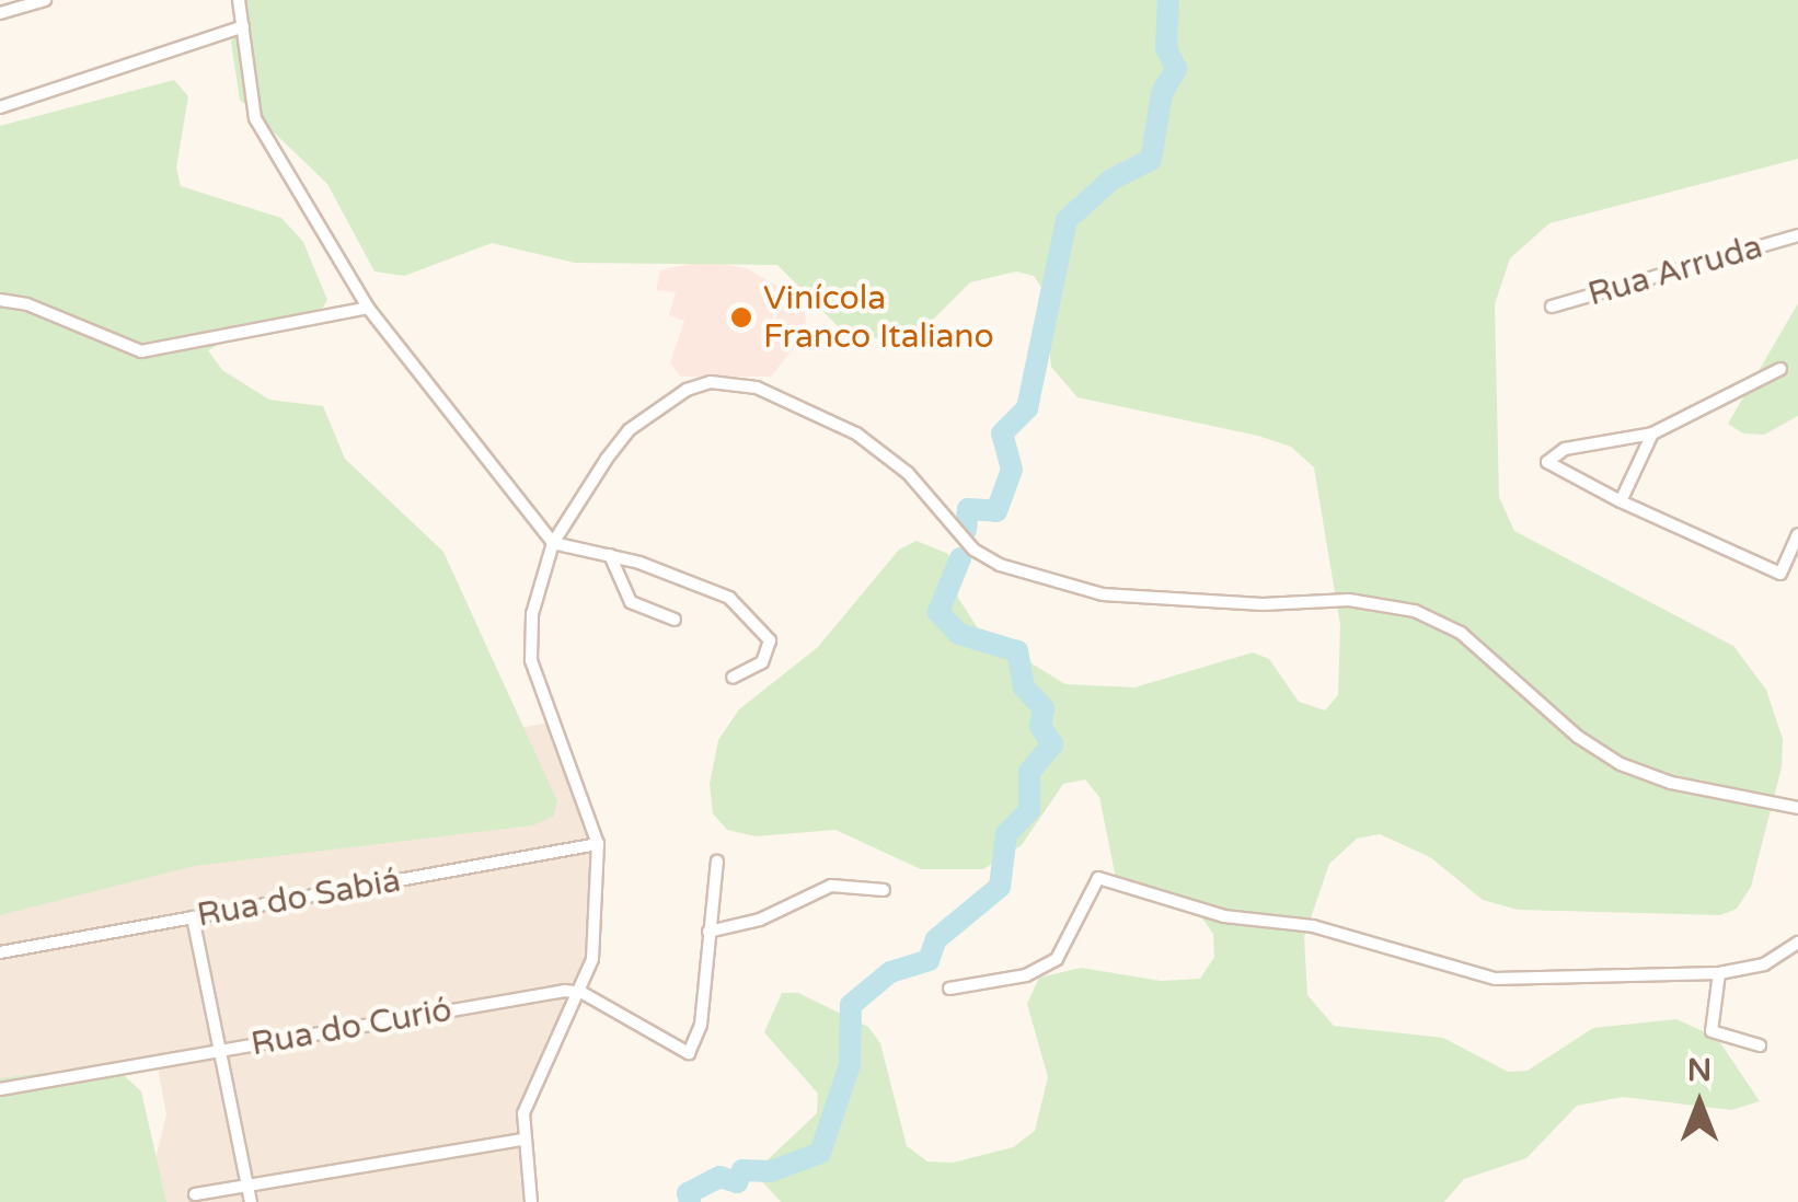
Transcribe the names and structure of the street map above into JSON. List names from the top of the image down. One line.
{"streets":{"street":["Rua Arruda","Rua do Sabiá","Rua do Curió"]},"places":["Vinícola Franco Italiano"],"north":"top"}
